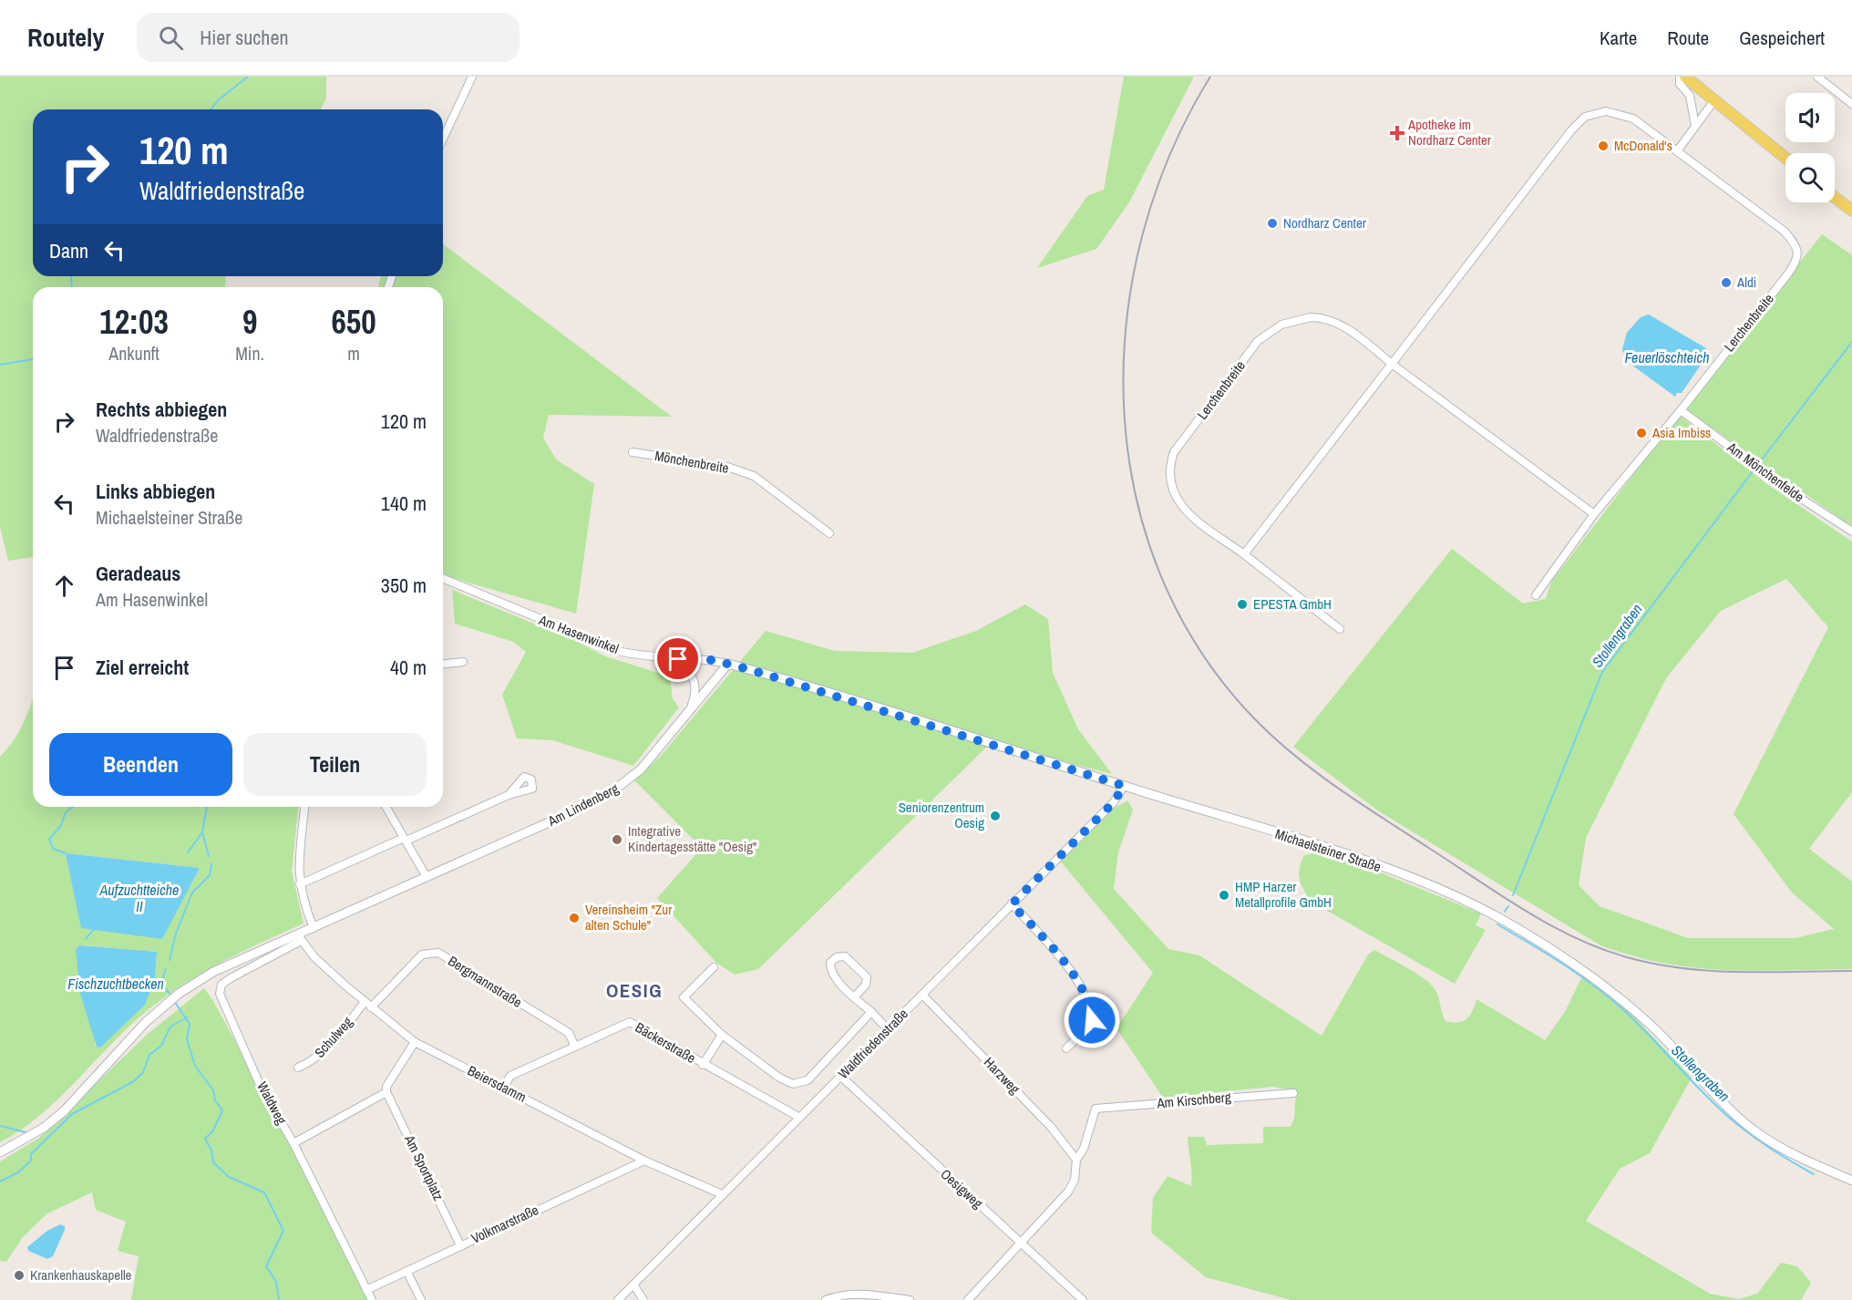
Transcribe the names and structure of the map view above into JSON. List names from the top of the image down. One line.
{"streets":{"street":["Lerchenbreite","Mönchenbreite","Am Mönchenfelde","Am Hasenwinkel","Am Lindenberg","Michaelsteiner Straße","Bergmannstraße","Schulweg","Bäckerstraße","Waldfriedenstraße","Harzweg","Beiersdamm","Am Kirschberg","Waldweg","Am Sportplatz","Oesigweg","Volkmarstraße"]},"crossings":[["Lerchenbreite","Am Mönchenfelde"],["Am Hasenwinkel","Am Lindenberg"],["Am Hasenwinkel","Michaelsteiner Straße"],["Am Lindenberg","Michaelsteiner Straße"],["Am Lindenberg","Beiersdamm"],["Am Lindenberg","Waldweg"],["Michaelsteiner Straße","Waldfriedenstraße"],["Bergmannstraße","Bäckerstraße"],["Bergmannstraße","Beiersdamm"],["Schulweg","Beiersdamm"],["Bäckerstraße","Waldfriedenstraße"],["Bäckerstraße","Beiersdamm"],["Waldfriedenstraße","Harzweg"],["Waldfriedenstraße","Beiersdamm"],["Waldfriedenstraße","Oesigweg"],["Harzweg","Am Kirschberg"],["Beiersdamm","Waldweg"],["Beiersdamm","Volkmarstraße"],["Waldweg","Volkmarstraße"],["Am Sportplatz","Volkmarstraße"]],"districts":["OESIG"],"water":["Feuerlöschteich","Stollengraben","Aufzuchtteiche II","Fischzuchtbecken"],"places":{"health":["Apotheke im Nordharz Center"],"other":["McDonald's","Nordharz Center","Aldi","Asia Imbiss","EPESTA GmbH","Seniorenzentrum Oesig","Integrative Kindertagesstätte \"Oesig\"","HMP Harzer Metallprofile GmbH","Vereinsheim \"Zur alten Schule\"","Krankenhauskapelle"]},"page":{"header":"Routely","search":"Hier suchen","nav":["Karte","Route","Gespeichert"],"turn":["120 m","Waldfriedenstraße"],"then":"Dann","eta":["12:03","Ankunft","9","Min.","650","m"],"list":[{"name":"Rechts abbiegen","note":"Waldfriedenstraße","value":"120 m"},{"name":"Links abbiegen","note":"Michaelsteiner Straße","value":"140 m"},{"name":"Geradeaus","note":"Am Hasenwinkel","value":"350 m"},{"name":"Ziel erreicht","value":"40 m"}],"buttons":["Beenden","Teilen"]}}
